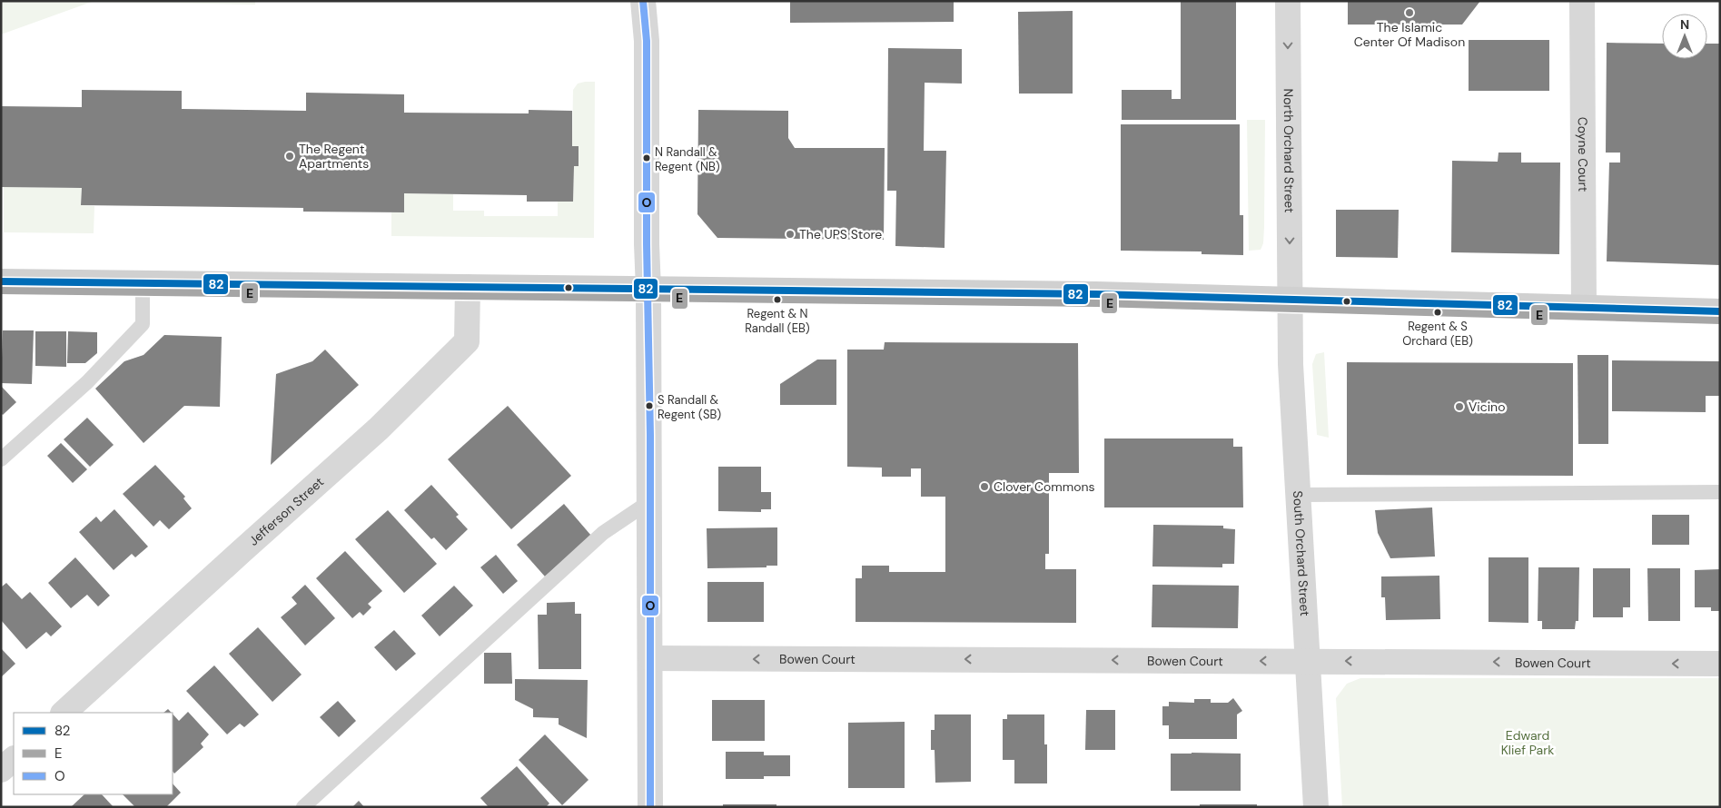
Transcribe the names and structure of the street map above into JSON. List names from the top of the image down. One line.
{"streets":{"street":["North Orchard Street","Coyne Court","Jefferson Street","South Orchard Street","Bowen Court"]},"crossings":[["North Orchard Street","South Orchard Street"],["South Orchard Street","Bowen Court"]],"one_way":["North Orchard Street","Bowen Court"],"parks":["Edward Klief Park"],"places":["The Islamic Center Of Madison","The Regent Apartments","N Randall & Regent (NB)","The UPS Store","Regent & N Randall (EB)","Regent & S Orchard (EB)","S Randall & Regent (SB)","Vicino","Clover Commons"],"lines":["transit line O","transit line 82","transit line E"],"legend":["82","E","O"],"north":"top"}
